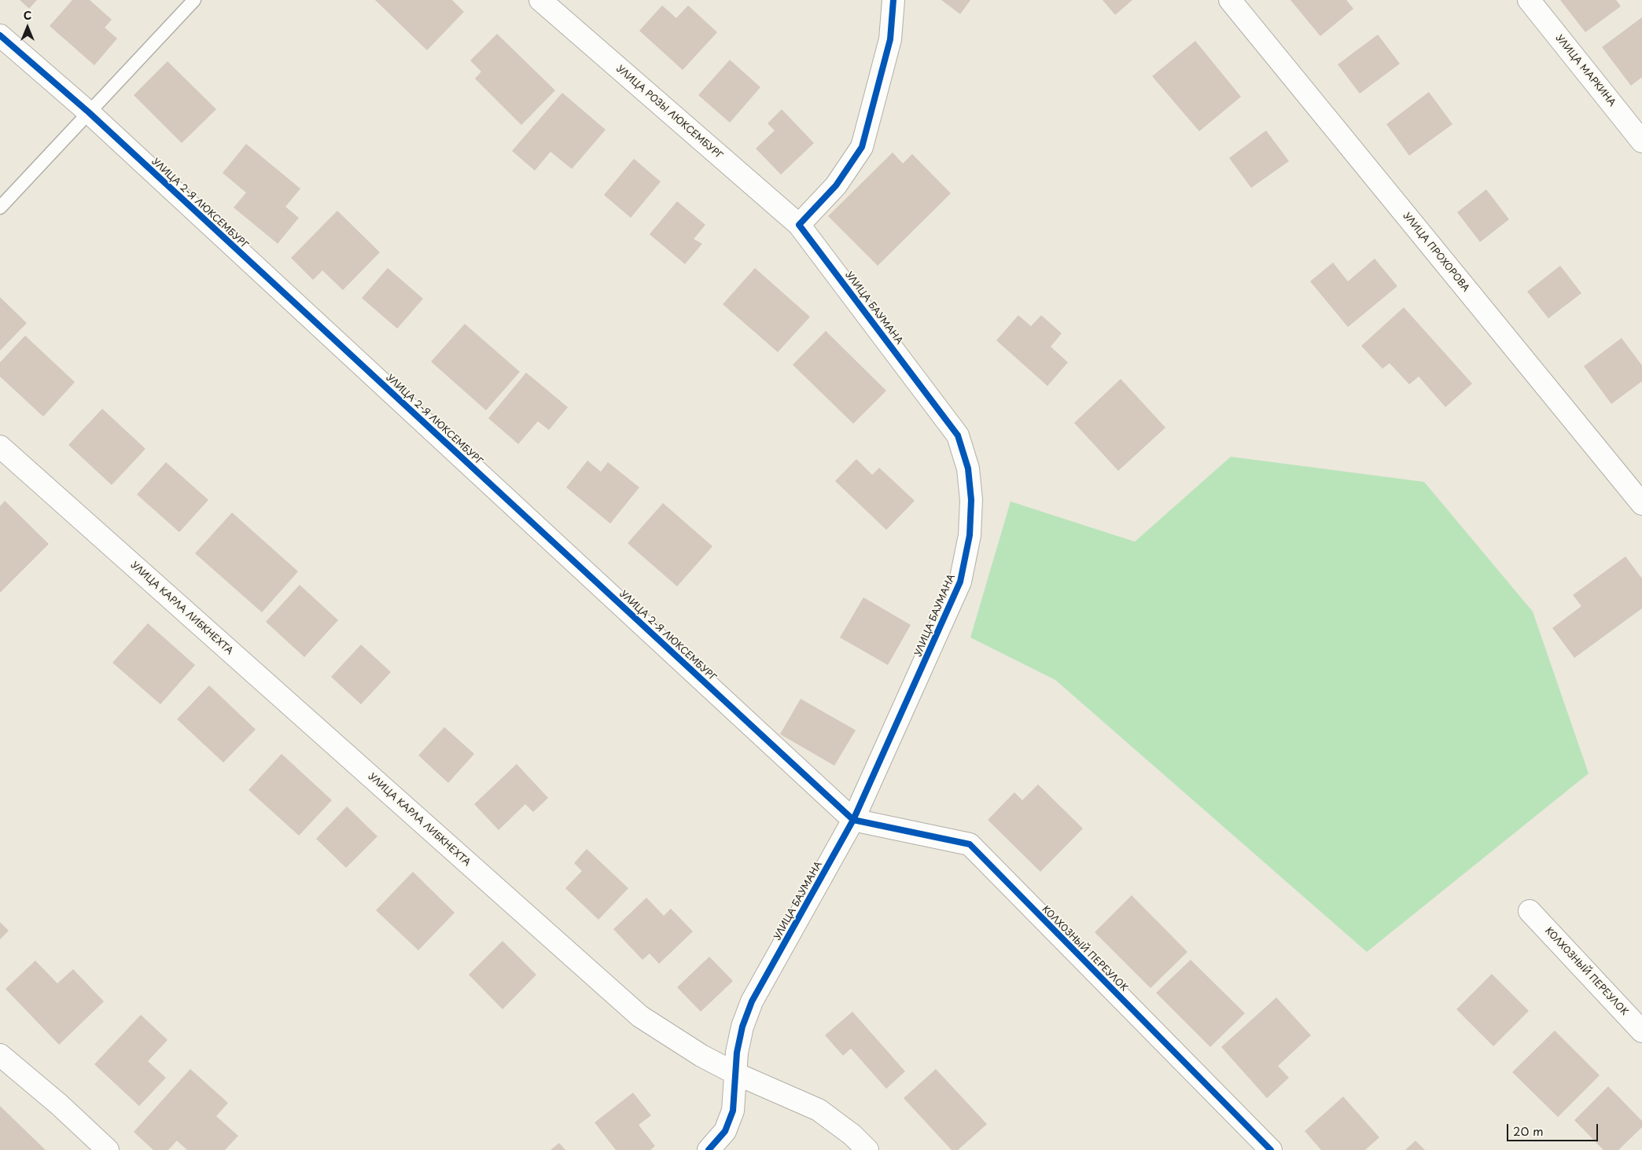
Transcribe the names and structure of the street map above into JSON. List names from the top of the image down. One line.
{"streets":{"street":["УЛИЦА МАРКИНА","УЛИЦА РОЗЫ ЛЮКСЕМБУРГ","УЛИЦА 2-Я ЛЮКСЕМБУРГ","УЛИЦА ПРОХОРОВА","УЛИЦА БАУМАНА","УЛИЦА КАРЛА ЛИБКНЕХТА","КОЛХОЗНЫЙ ПЕРЕУЛОК"]},"crossings":[["УЛИЦА РОЗЫ ЛЮКСЕМБУРГ","УЛИЦА БАУМАНА"],["УЛИЦА 2-Я ЛЮКСЕМБУРГ","УЛИЦА БАУМАНА"],["УЛИЦА 2-Я ЛЮКСЕМБУРГ","КОЛХОЗНЫЙ ПЕРЕУЛОК"],["УЛИЦА БАУМАНА","УЛИЦА КАРЛА ЛИБКНЕХТА"],["УЛИЦА БАУМАНА","КОЛХОЗНЫЙ ПЕРЕУЛОК"]],"scale_bar":"20 m","north":"top"}
